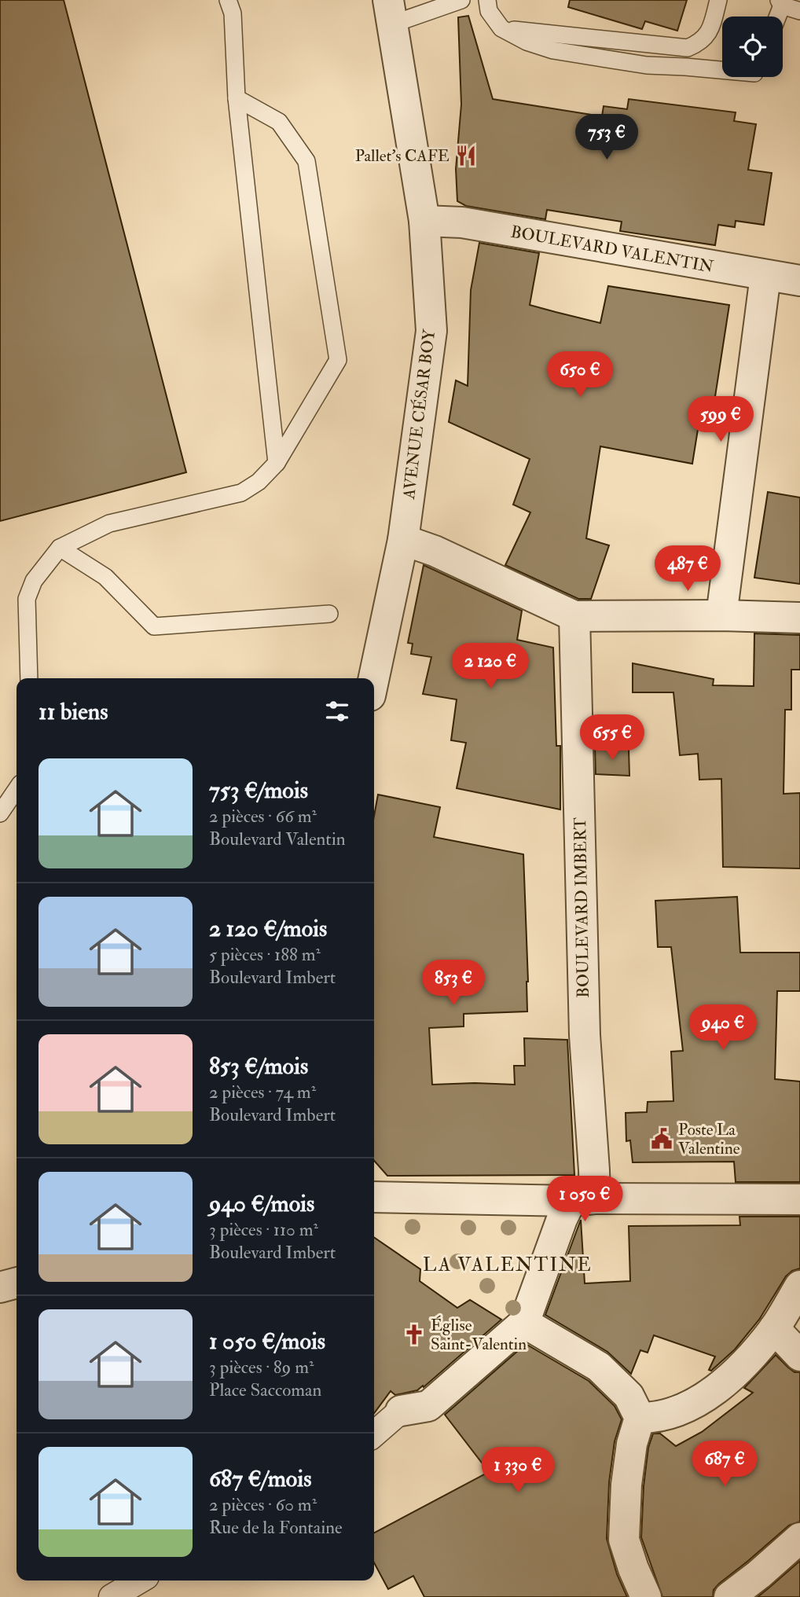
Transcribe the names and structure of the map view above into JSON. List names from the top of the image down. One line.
{"streets":{"street":["BOULEVARD VALENTIN","AVENUE CÉSAR BOY","BOULEVARD IMBERT"]},"crossings":[["BOULEVARD VALENTIN","AVENUE CÉSAR BOY"]],"districts":["LA VALENTINE"],"places":{"restaurant":["Pallet's CAFE"],"public building":["Poste La Valentine"],"church":["Église Saint-Valentin"]},"page":{"price":["753 €","650 €","599 €","487 €","2 120 €","655 €","853 €","940 €","1 050 €","687 €","1 330 €"],"heading":"11 biens","list":[{"name":"753 €/mois","note":"2 pièces · 66 m² · Boulevard Valentin"},{"name":"2 120 €/mois","note":"5 pièces · 188 m² · Boulevard Imbert"},{"name":"853 €/mois","note":"2 pièces · 74 m² · Boulevard Imbert"},{"name":"940 €/mois","note":"3 pièces · 110 m² · Boulevard Imbert"},{"name":"1 050 €/mois","note":"3 pièces · 89 m² · Place Saccoman"},{"name":"687 €/mois","note":"2 pièces · 60 m² · Rue de la Fontaine"}]}}
